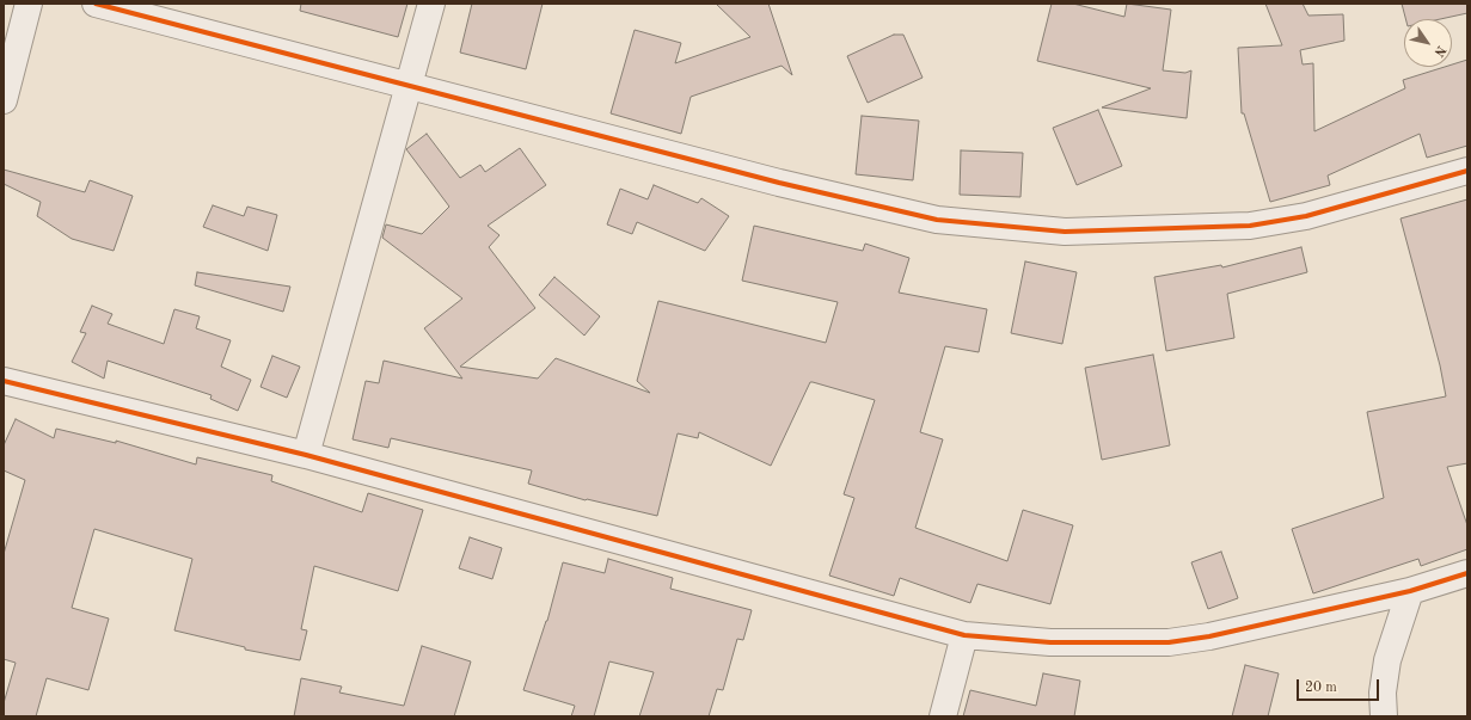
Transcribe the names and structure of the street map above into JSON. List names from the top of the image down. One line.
{"scale_bar":"20 m","north":"bottom right"}
